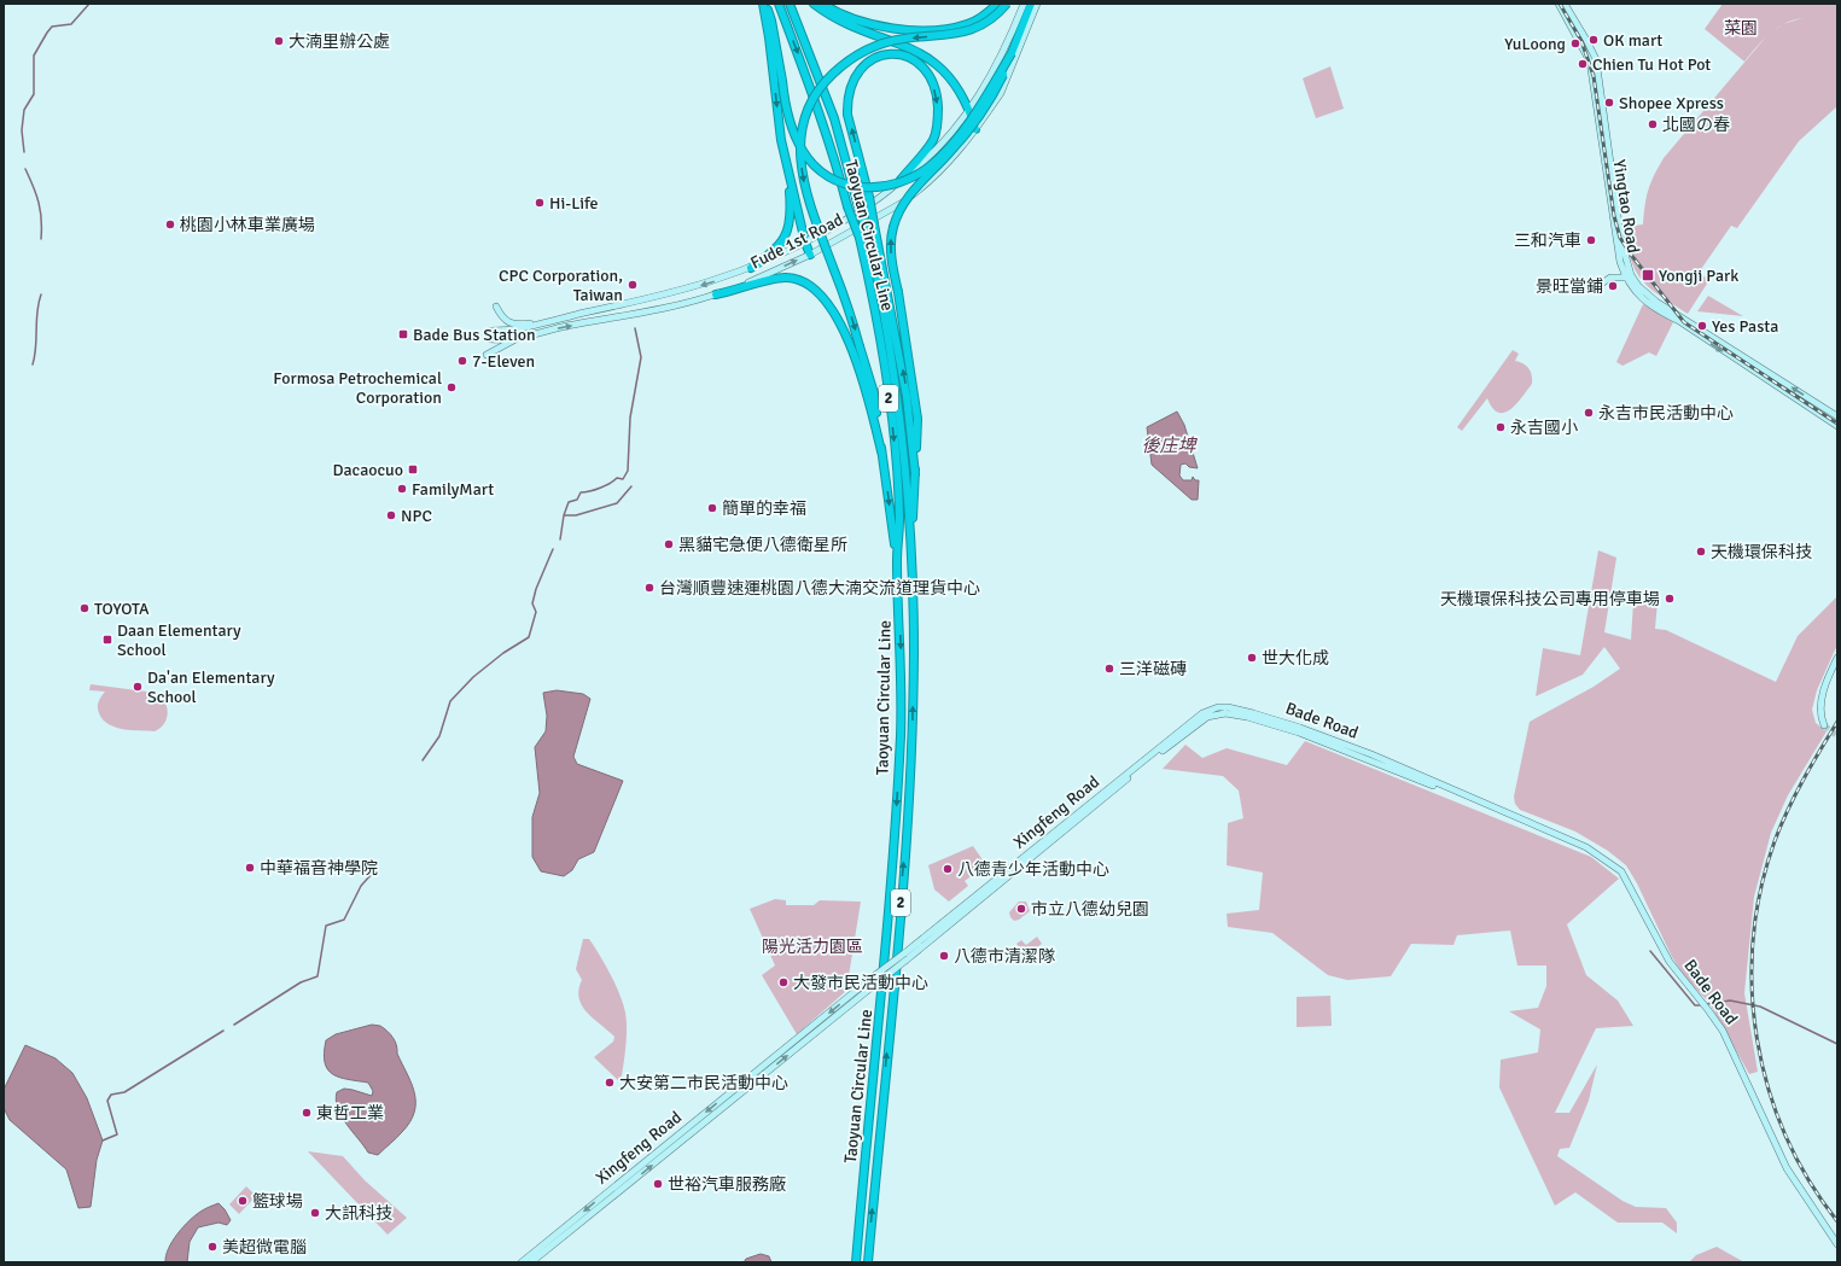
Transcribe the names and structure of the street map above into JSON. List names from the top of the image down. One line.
{"streets":{"highway":["Taoyuan Circular Line","2"],"main road":["Yingtao Road","Fude 1st Road","Bade Road","Xingfeng Road"]},"crossings":[["Bade Road","Xingfeng Road"]],"water":["後庄埤"],"parks":["菜園","陽光活力園區"],"places":{"other":["OK mart","大湳里辦公處","YuLoong","Chien Tu Hot Pot","Shopee Xpress","北國の春","Hi-Life","桃園小林車業廣場","三和汽車","CPC Corporation, Taiwan","景旺當鋪","Yes Pasta","7-Eleven","Formosa Petrochemical Corporation","永吉市民活動中心","永吉國小","FamilyMart","簡單的幸福","NPC","黑貓宅急便八德衛星所","天機環保科技","台灣順豐速運桃園八德大湳交流道理貨中心","天機環保科技公司專用停車場","TOYOTA","世大化成","三洋磁磚","Da'an Elementary School","中華福音神學院","八德青少年活動中心","市立八德幼兒園","八德市清潔隊","大發市民活動中心","大安第二市民活動中心","東哲工業","世裕汽車服務廠","籃球場","大訊科技","美超微電腦"],"transit":["Yongji Park","Bade Bus Station","Dacaocuo","Daan Elementary School"]}}
